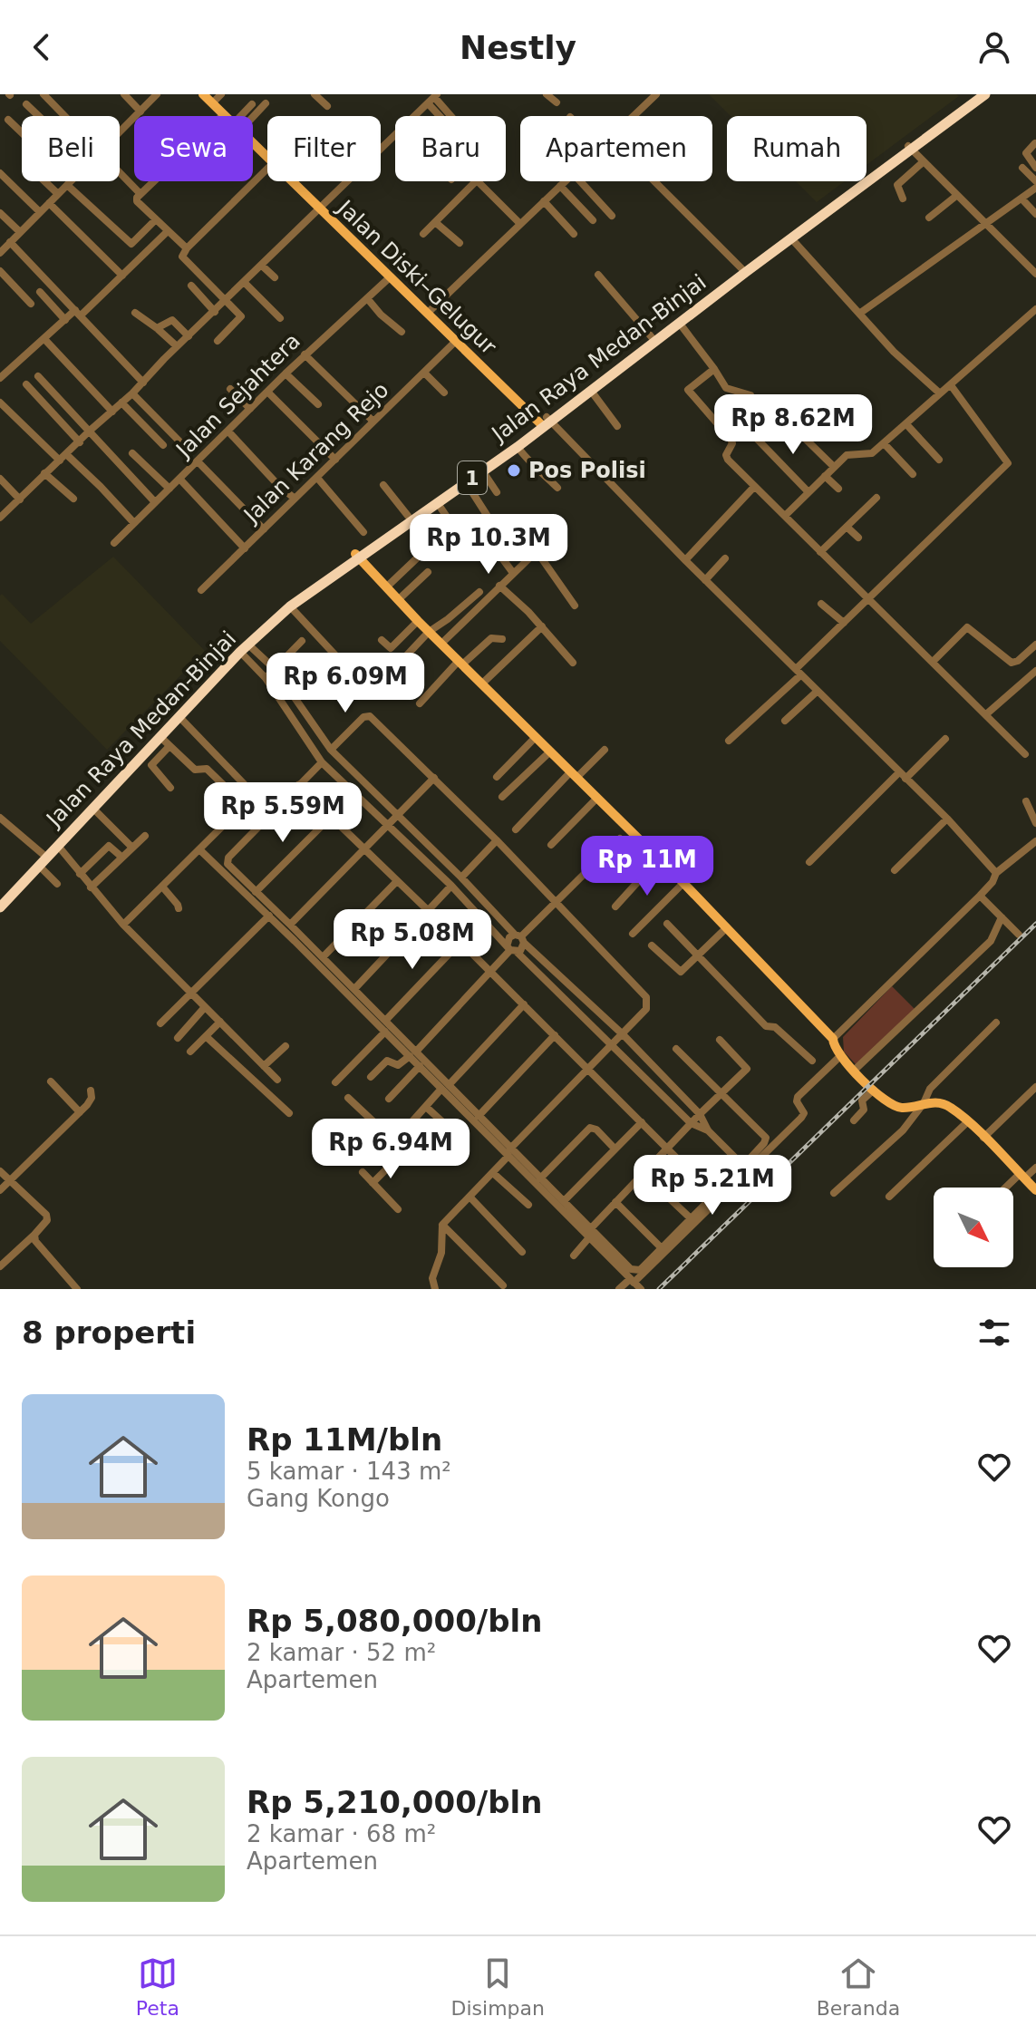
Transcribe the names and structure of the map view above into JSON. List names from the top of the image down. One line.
{"streets":{"highway":["Jalan Raya Medan-Binjai","1"],"main road":["Jalan Diski–Gelugur"],"street":["Jalan Sejahtera","Jalan Karang Rejo"]},"crossings":[["Jalan Diski–Gelugur","Jalan Raya Medan-Binjai"],["Jalan Diski–Gelugur","Jalan Sejahtera"],["Jalan Diski–Gelugur","Jalan Karang Rejo"]],"places":["Pos Polisi"],"north":"bottom right","page":{"header":"Nestly","chip":["Beli","Sewa","Filter","Baru","Apartemen","Rumah"],"price":["Rp 8.62M","Rp 10.3M","Rp 6.09M","Rp 5.59M","Rp 11M","Rp 5.08M","Rp 6.94M","Rp 5.21M"],"heading":"8 properti","list":[{"name":"Rp 11M/bln","note":"5 kamar · 143 m² · Gang Kongo"},{"name":"Rp 5,080,000/bln","note":"2 kamar · 52 m² · Apartemen"},{"name":"Rp 5,210,000/bln","note":"2 kamar · 68 m² · Apartemen"}],"tabs":["Peta","Disimpan","Beranda"]}}
